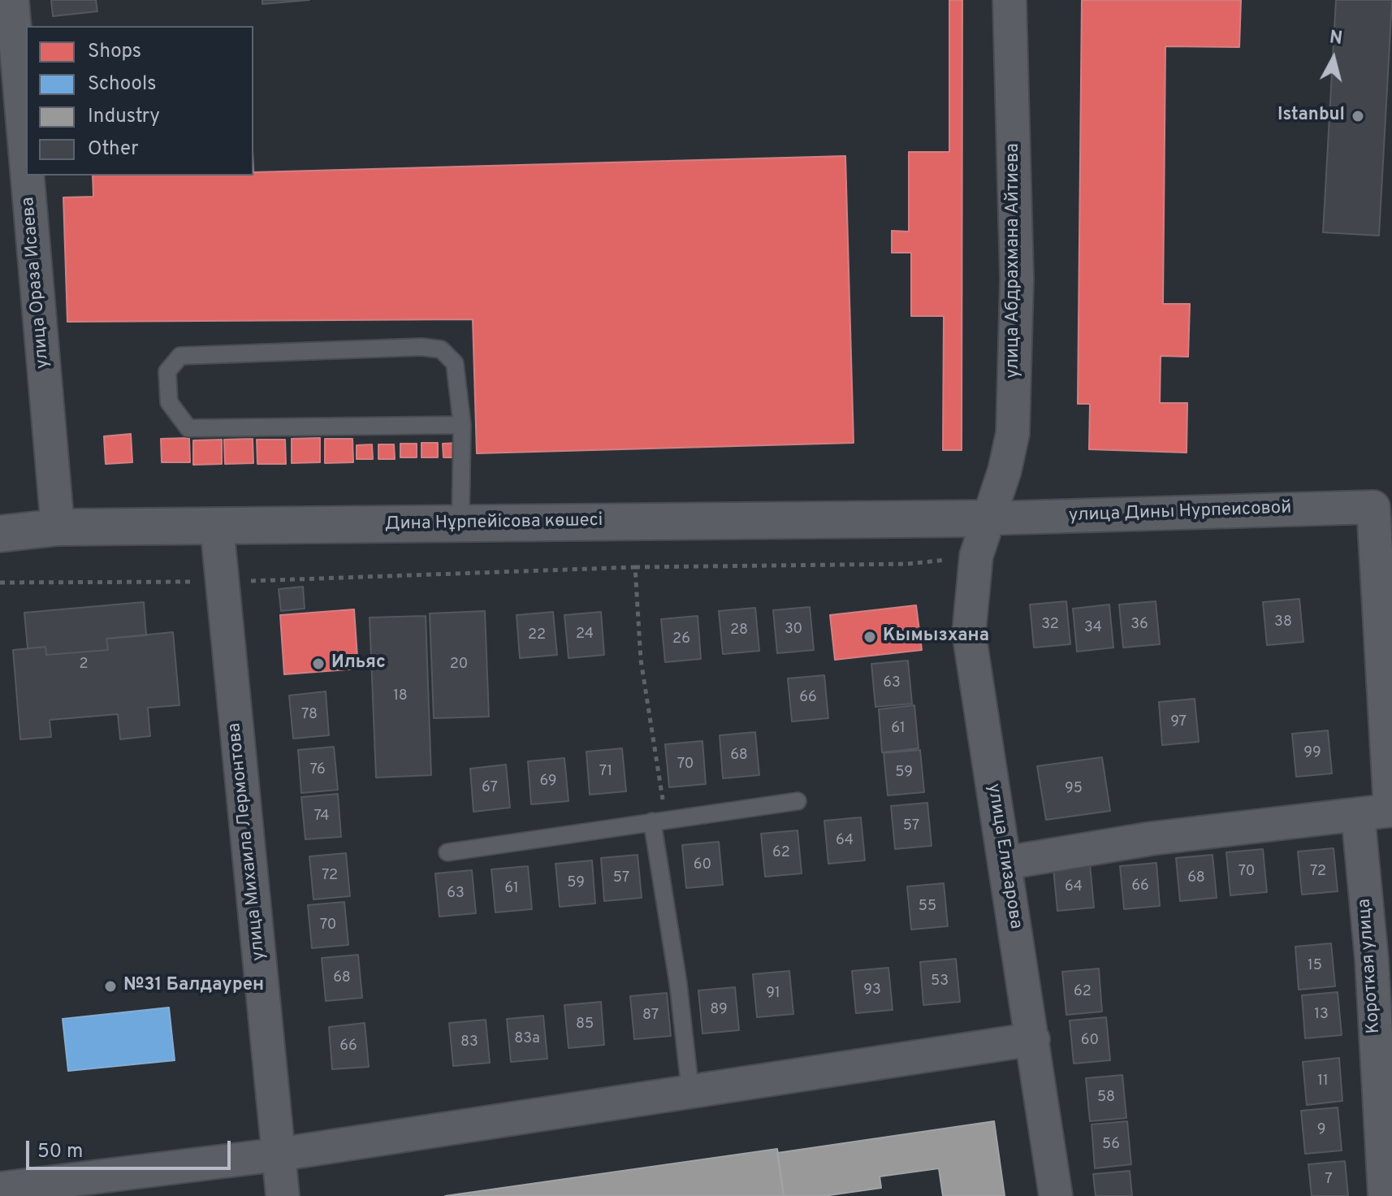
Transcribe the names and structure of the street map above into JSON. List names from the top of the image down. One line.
{"streets":{"street":["улица Абдрахмана Айтиева","улица Ораза Исаева","улица Дины Нурпеисовой","Дина Нұрпейісова көшесі","улица Михаила Лермонтова","улица Елизарова","Короткая улица"]},"crossings":[["улица Абдрахмана Айтиева","улица Дины Нурпеисовой"],["улица Абдрахмана Айтиева","Дина Нұрпейісова көшесі"],["улица Абдрахмана Айтиева","улица Елизарова"],["улица Ораза Исаева","Дина Нұрпейісова көшесі"],["улица Дины Нурпеисовой","Дина Нұрпейісова көшесі"],["улица Дины Нурпеисовой","улица Елизарова"],["Дина Нұрпейісова көшесі","улица Михаила Лермонтова"],["Дина Нұрпейісова көшесі","улица Елизарова"]],"places":["Istanbul","Кымызхана","Ильяс","№31 Балдаурен"],"house_numbers":["38","32","36","34","30","28","24","22","26","2","20","63","18","66","78","97","61","99","68","70","76","71","59","69","67","95","74","57","64","62","60","70","72","72","57","68","59","66","64","61","63","55","70","15","68","53","93","62","91","89","13","87","85","83а","60","83","66","11","58","9","56","7"],"legend":["Shops","Schools","Industry","Other"],"scale_bar":"50 m","north":"top"}
